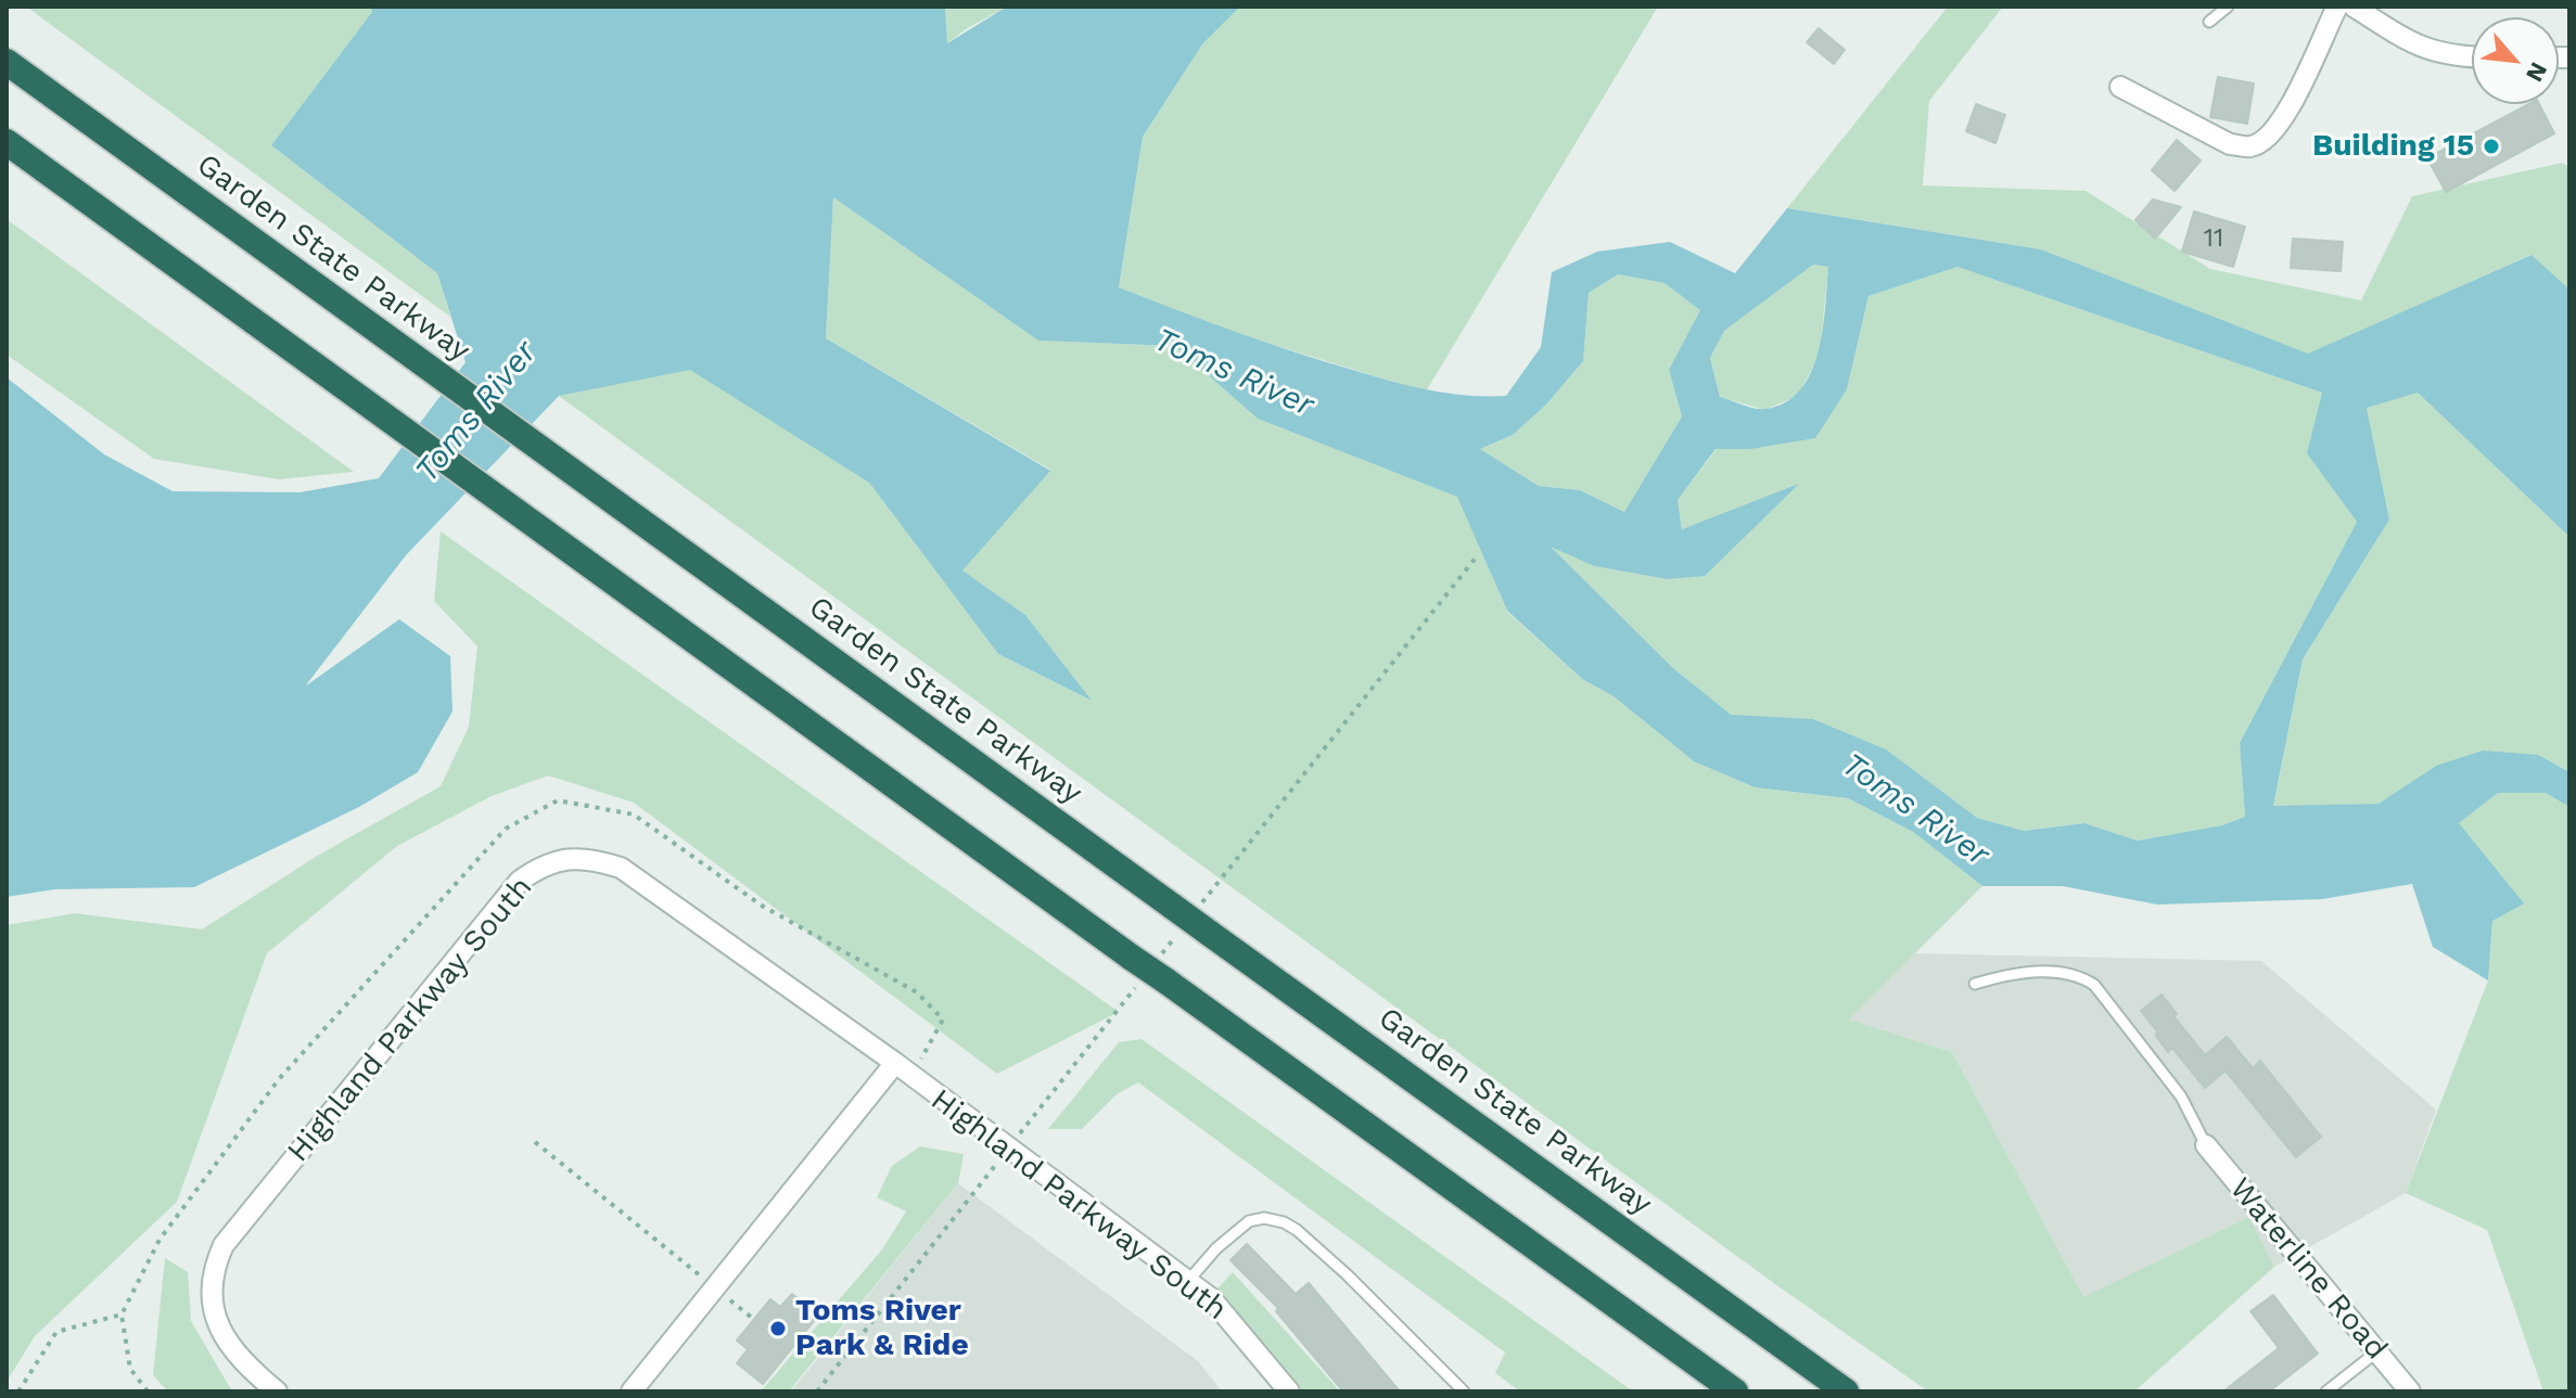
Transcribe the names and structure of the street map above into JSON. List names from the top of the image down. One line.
{"streets":{"highway":["Garden State Parkway"],"street":["Highland Parkway South","Waterline Road"]},"water":["Toms River"],"places":["Building 15","Toms River Park & Ride"],"house_numbers":["11"],"north":"bottom right"}
